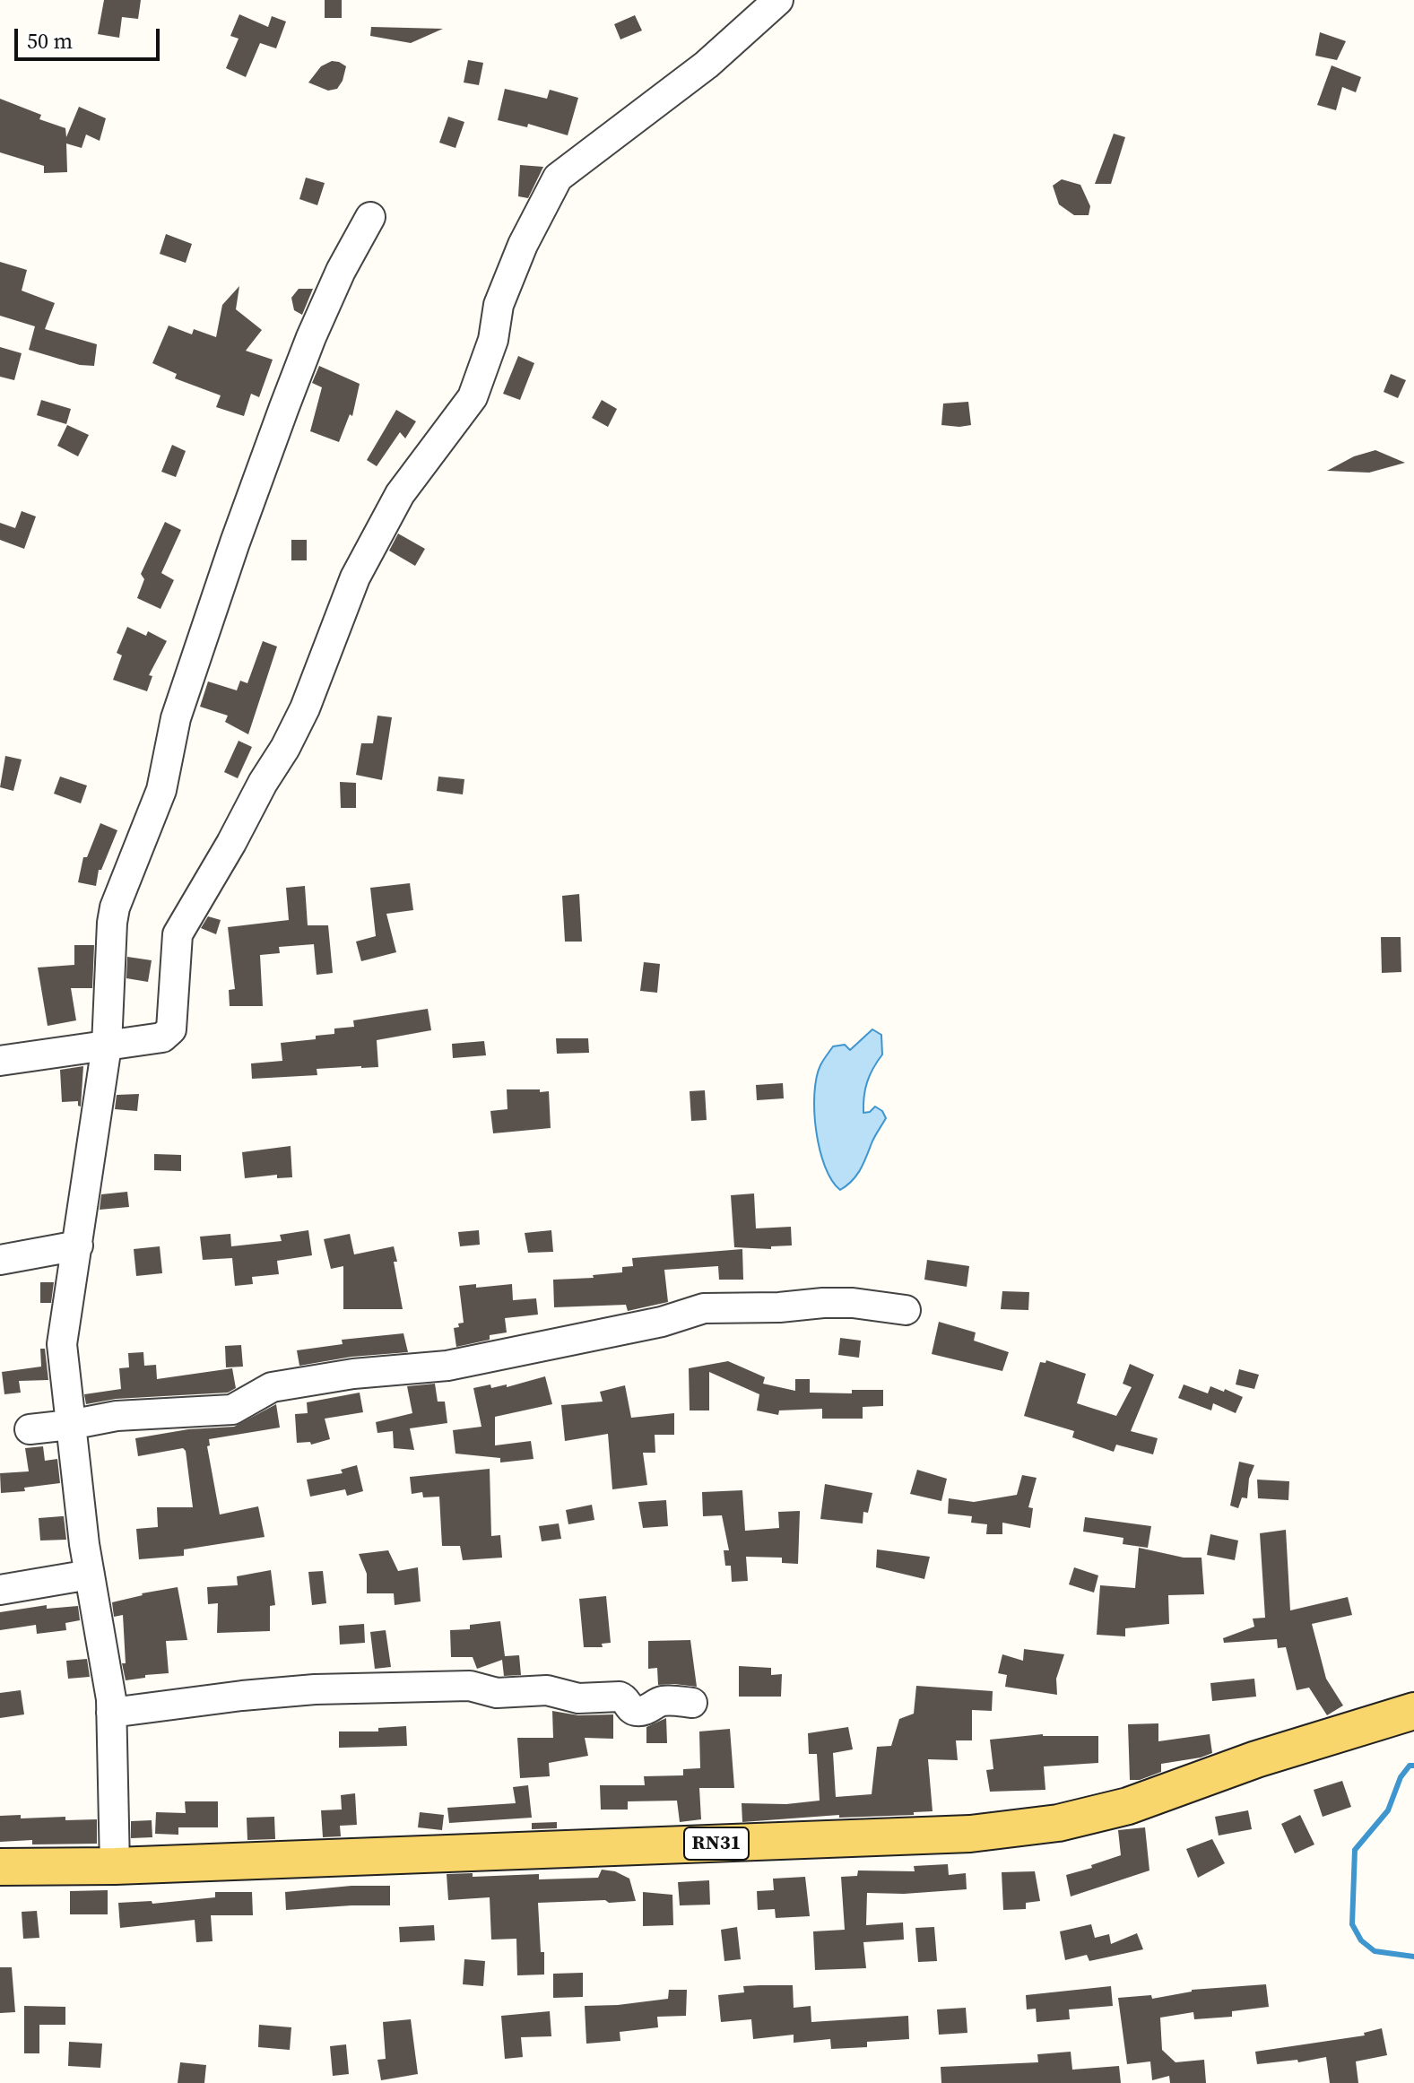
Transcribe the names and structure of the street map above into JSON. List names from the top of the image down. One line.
{"streets":{"main road":["RN31"]},"scale_bar":"50 m"}
